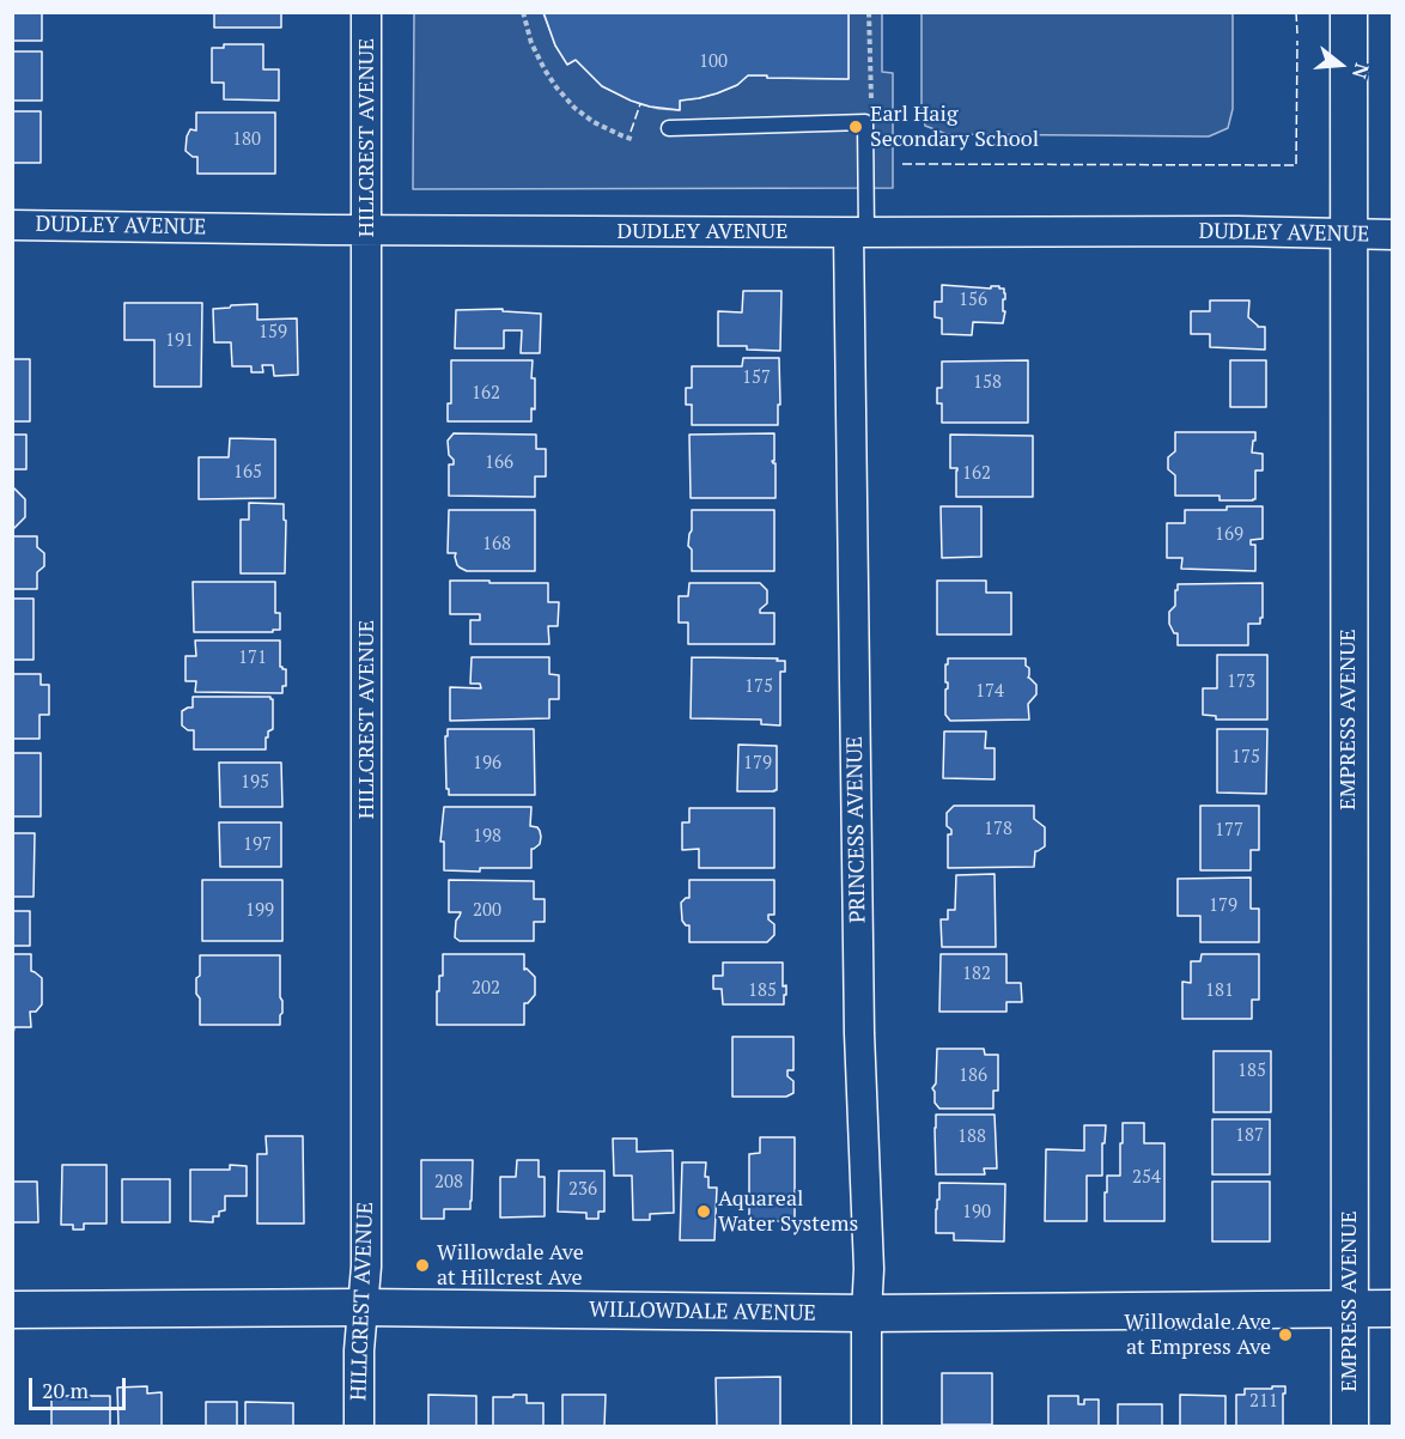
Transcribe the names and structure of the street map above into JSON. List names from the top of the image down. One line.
{"streets":{"street":["HILLCREST AVENUE","DUDLEY AVENUE","EMPRESS AVENUE","PRINCESS AVENUE","WILLOWDALE AVENUE"]},"crossings":[["HILLCREST AVENUE","DUDLEY AVENUE"],["HILLCREST AVENUE","WILLOWDALE AVENUE"],["DUDLEY AVENUE","EMPRESS AVENUE"],["DUDLEY AVENUE","PRINCESS AVENUE"],["EMPRESS AVENUE","WILLOWDALE AVENUE"],["PRINCESS AVENUE","WILLOWDALE AVENUE"]],"places":["Earl Haig Secondary School","Aquareal Water Systems","Willowdale Ave at Hillcrest Ave","Willowdale Ave at Empress Ave"],"house_numbers":["100","180","156","159","191","157","158","162","166","165","162","169","168","171","173","175","174","175","196","179","195","178","177","198","197","179","199","200","182","202","185","181","185","186","187","188","254","208","236","190","211"],"scale_bar":"20 m","north":"right"}
